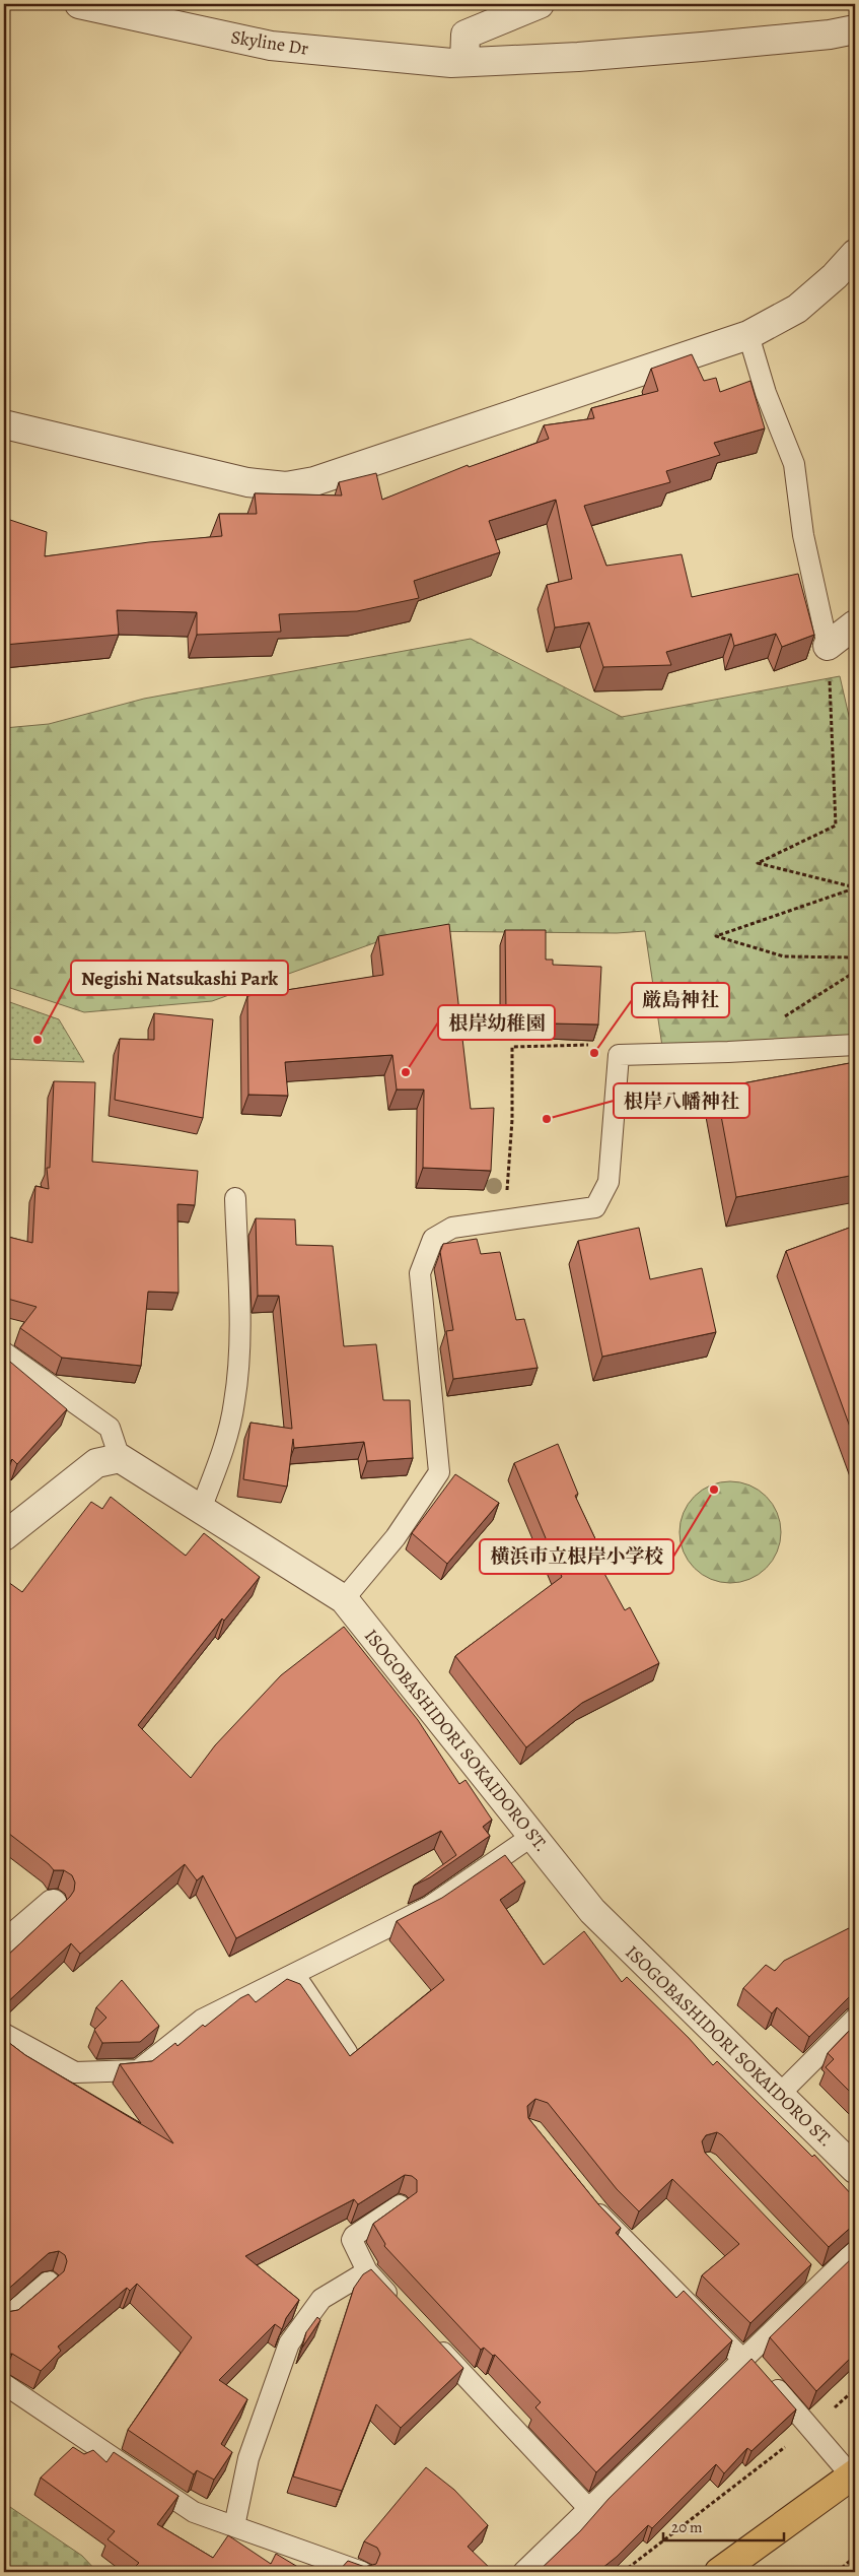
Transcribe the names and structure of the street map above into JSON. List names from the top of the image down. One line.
{"streets":{"street":["Skyline Dr","ISOGOBASHIDORI SOKAIDORO ST."]},"places":["Negishi Natsukashi Park","厳島神社","根岸幼稚園","根岸八幡神社","横浜市立根岸小学校"],"scale_bar":"20 m"}
